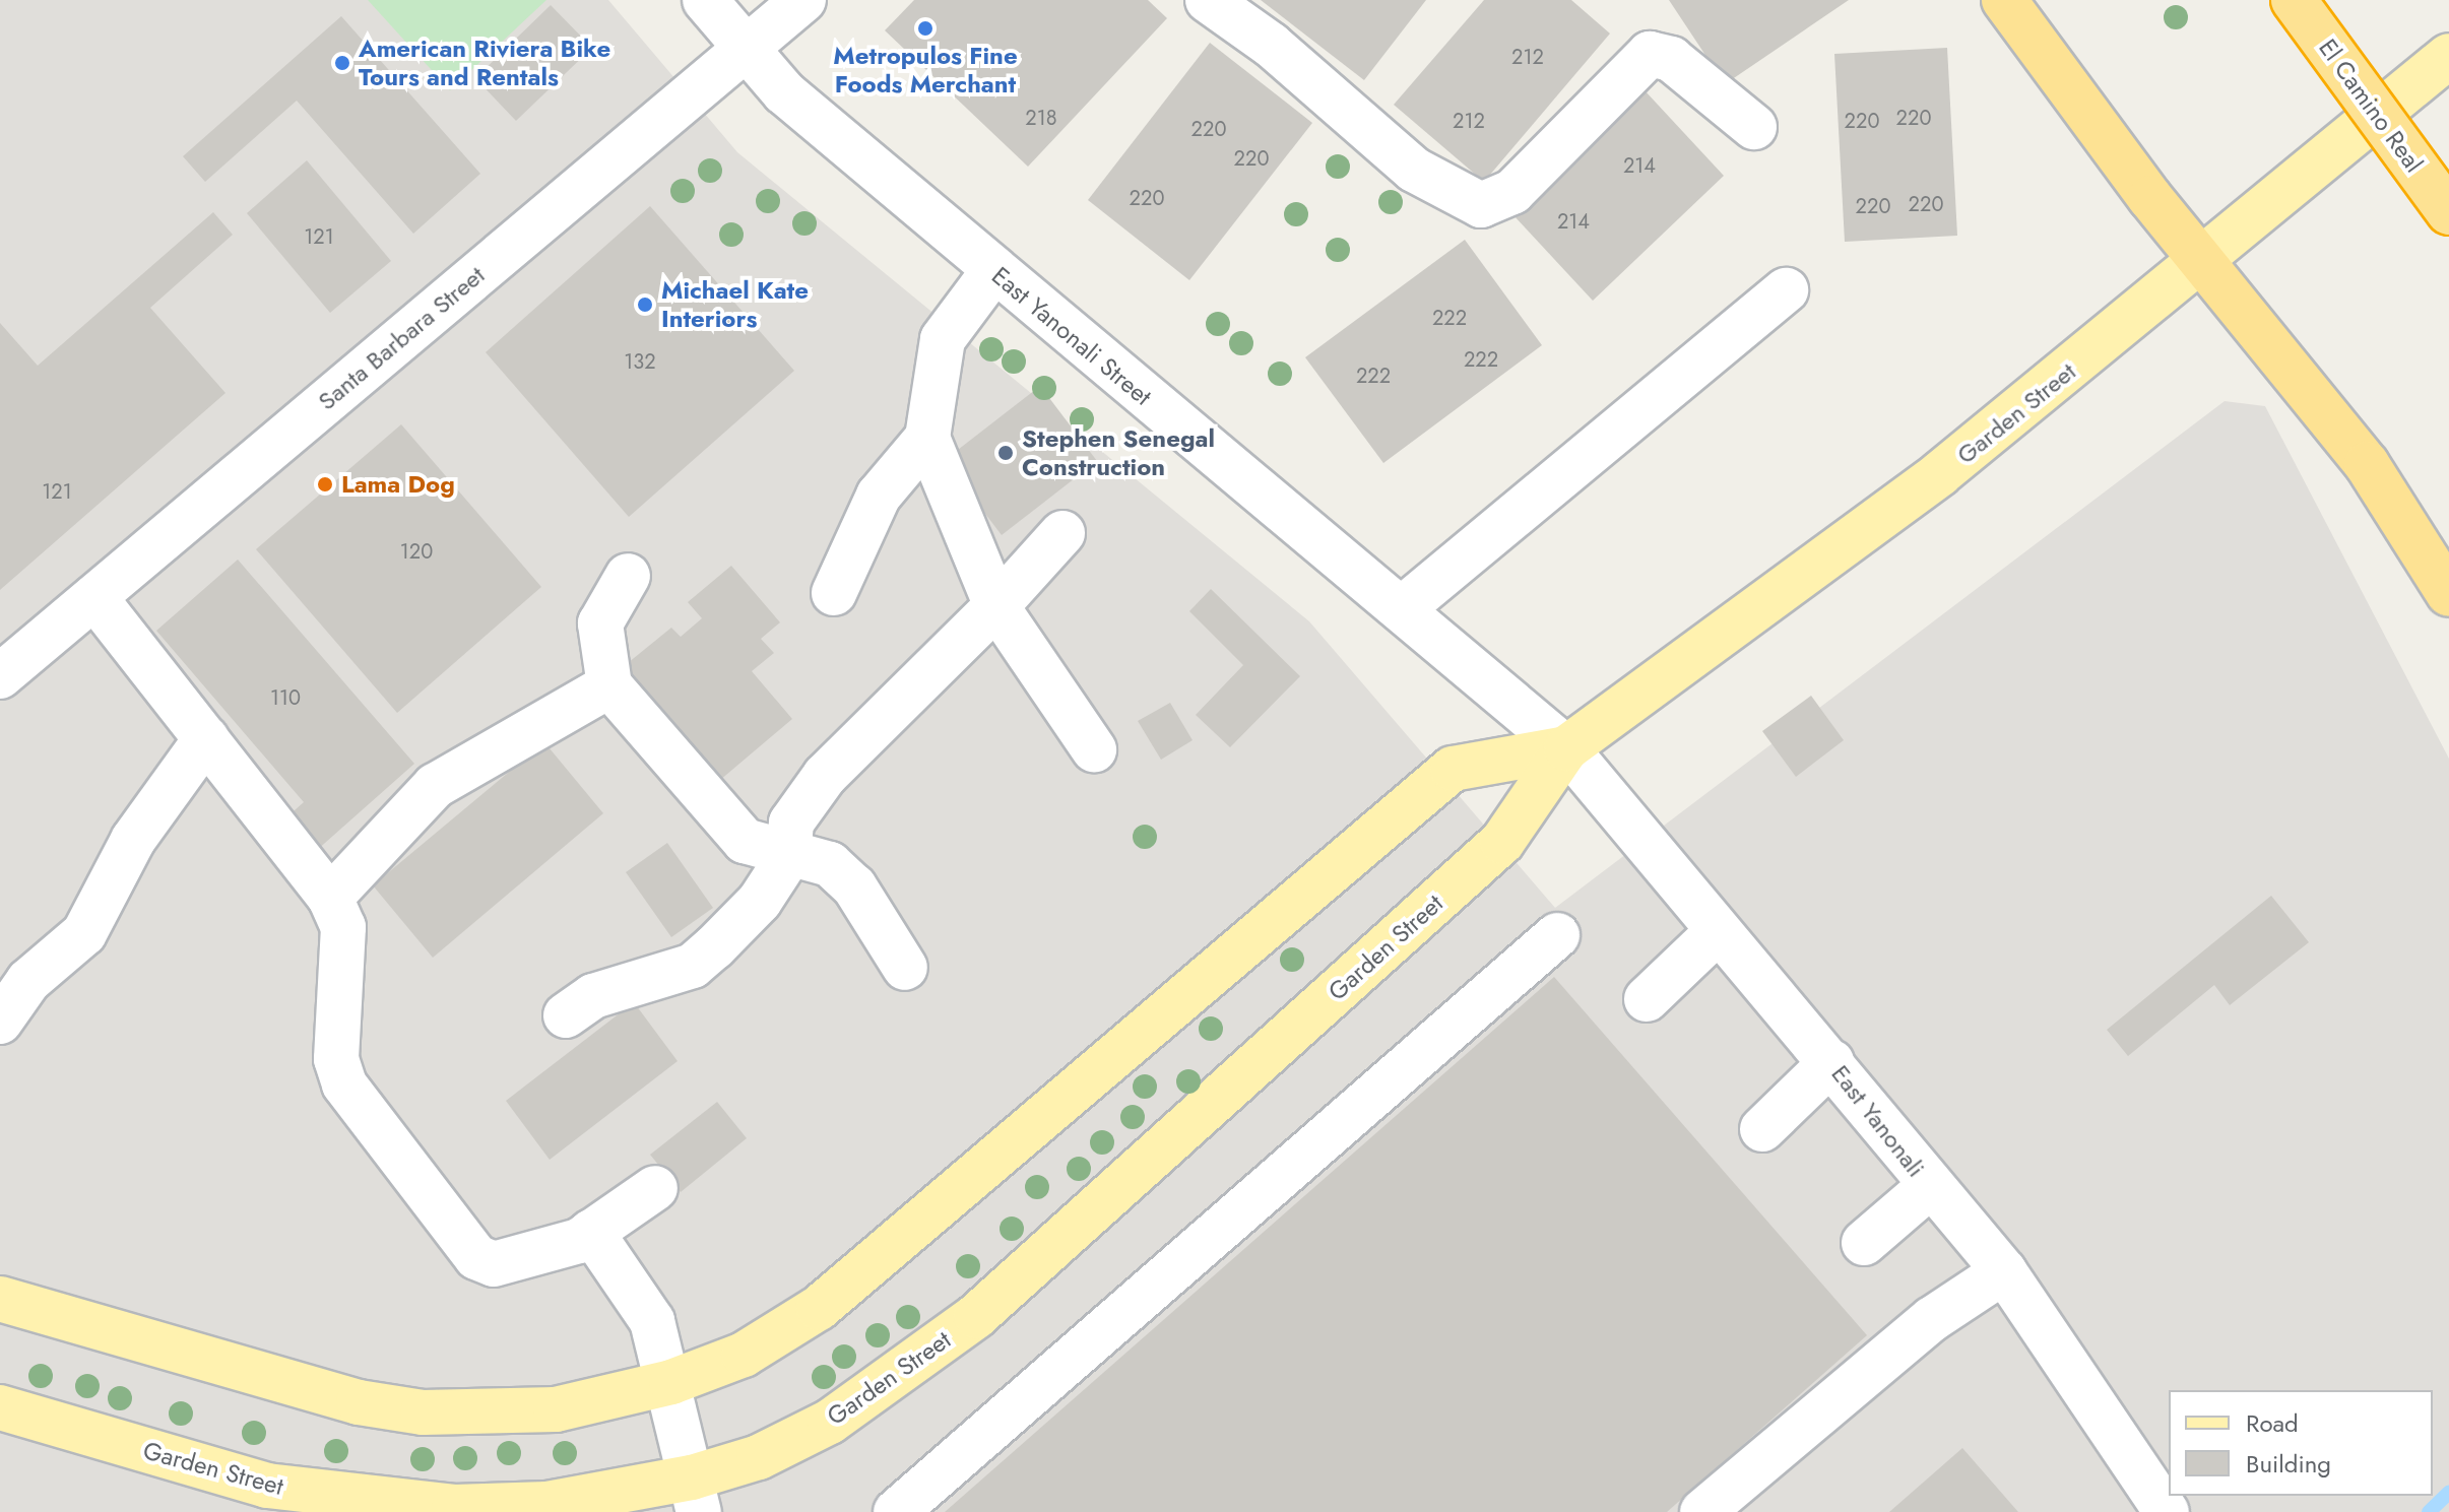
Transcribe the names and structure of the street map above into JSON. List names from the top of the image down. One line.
{"streets":{"highway":["El Camino Real"],"main road":["Garden Street"],"street":["East Yanonali Street","Santa Barbara Street","East Yanonali"]},"crossings":[["East Yanonali Street","Santa Barbara Street"],["East Yanonali Street","Garden Street"],["East Yanonali Street","East Yanonali"],["Garden Street","East Yanonali"]],"places":["Metropulos Fine Foods Merchant","American Riviera Bike Tours and Rentals","Michael Kate Interiors","Stephen Senegal Construction","Lama Dog"],"house_numbers":["212","218","220","212","220","220","220","214","220","220","220","214","121","222","222","132","222","121","120","110"],"legend":["Road","Building"]}
